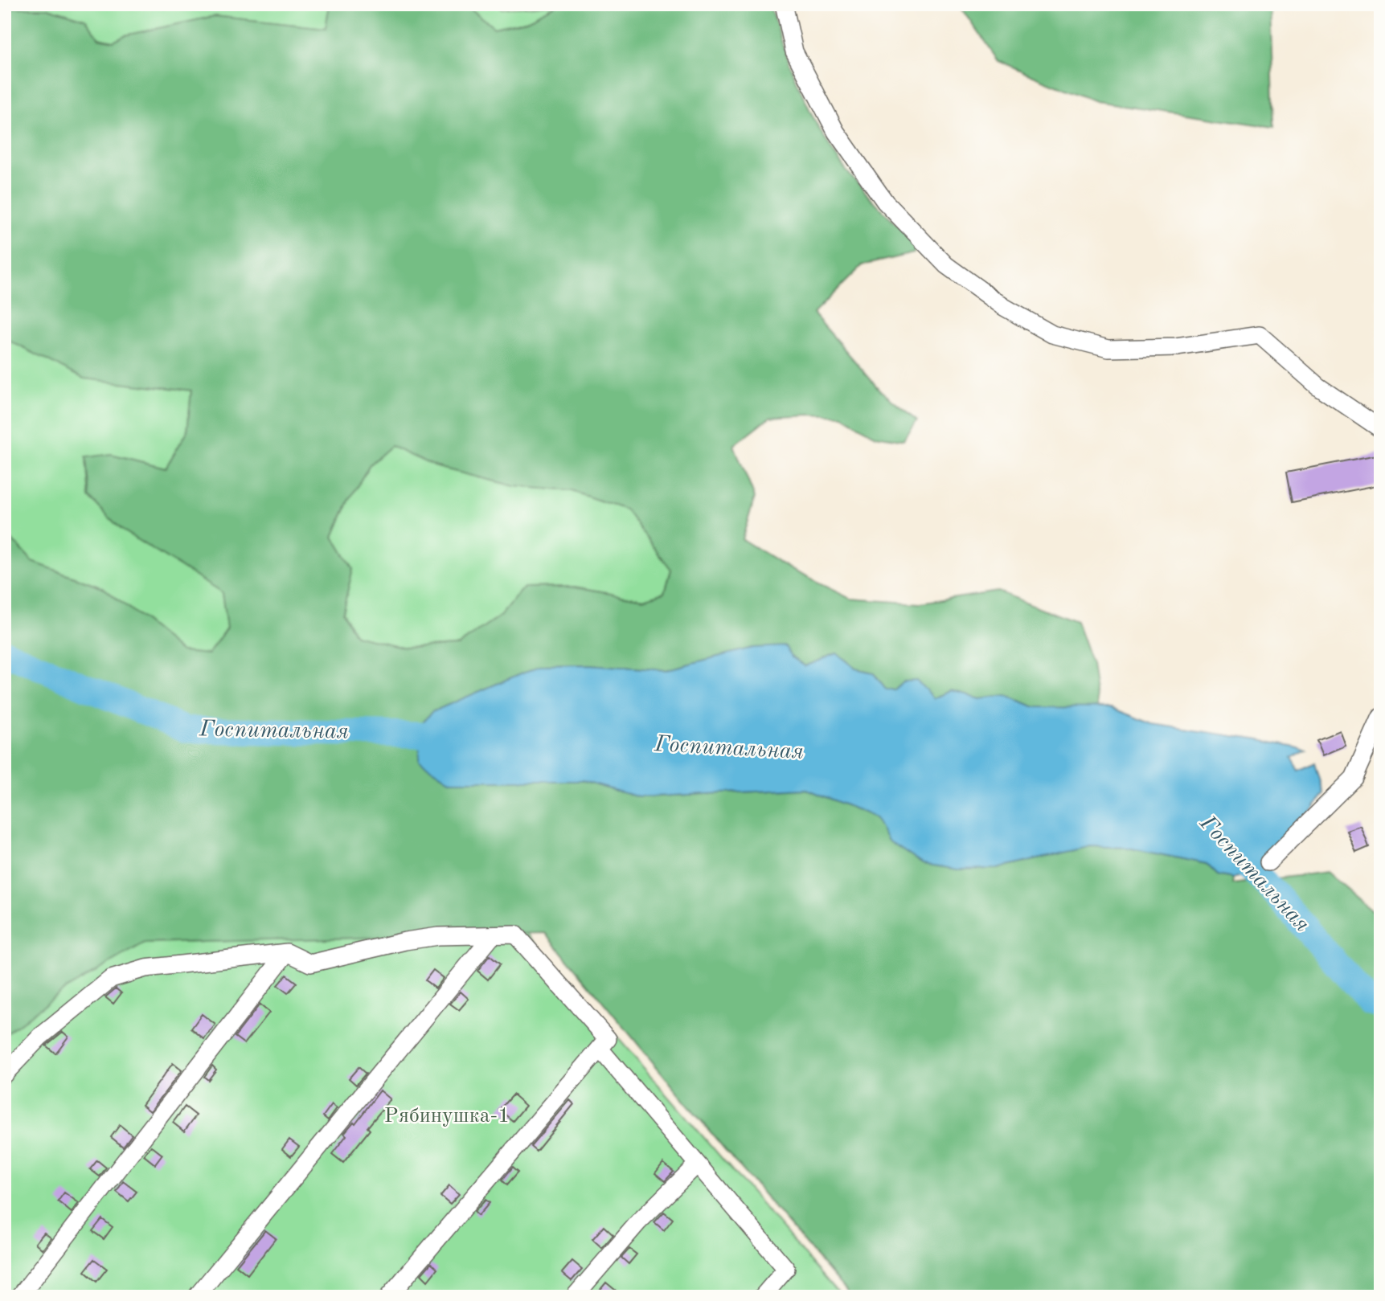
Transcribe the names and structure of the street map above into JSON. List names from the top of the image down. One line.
{"water":["Госпитальная"],"parks":["Рябинушка-1"]}
